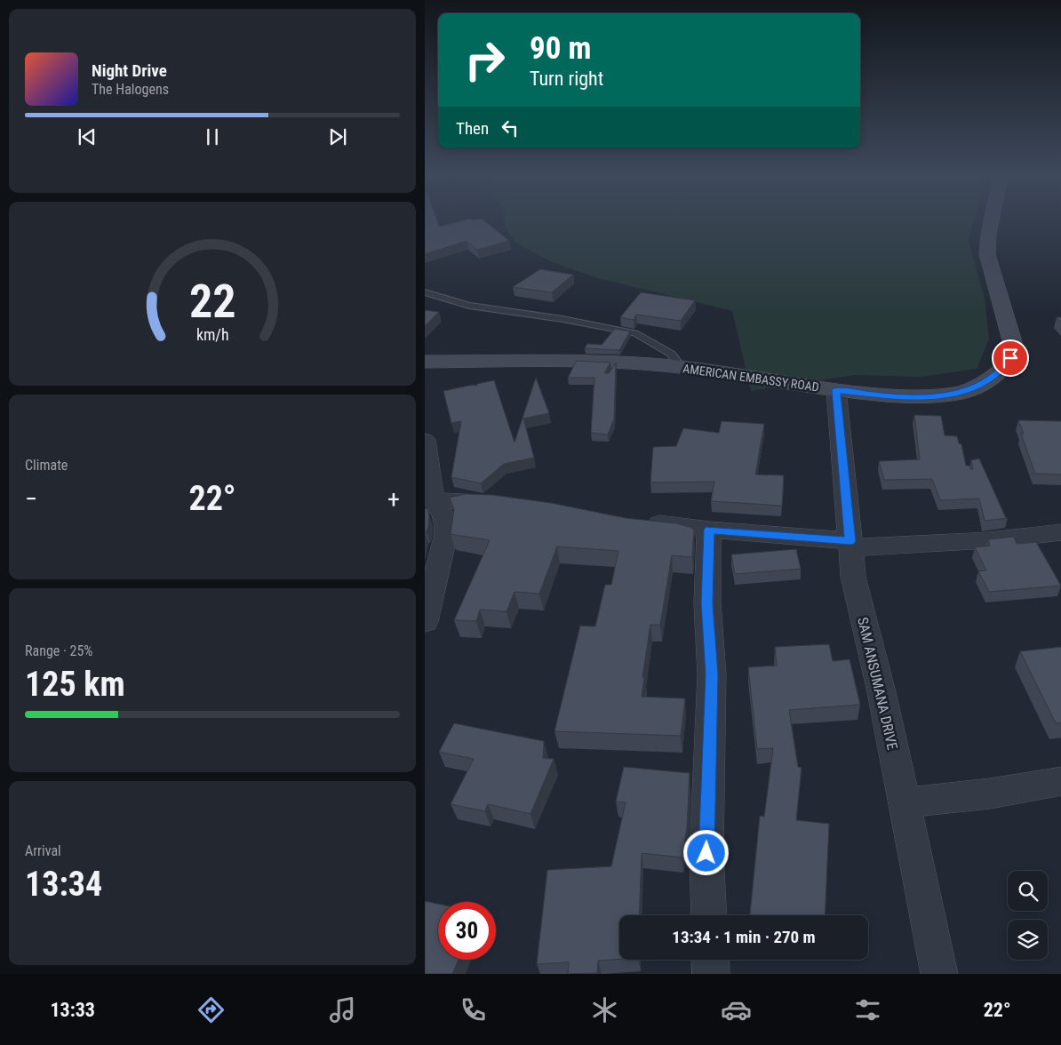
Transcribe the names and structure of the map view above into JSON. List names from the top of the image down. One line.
{"streets":{"street":["AMERICAN EMBASSY ROAD","SAM ANSUMANA DRIVE"]},"crossings":[["AMERICAN EMBASSY ROAD","SAM ANSUMANA DRIVE"]],"page":{"turn":["90 m","Turn right"],"song":["Night Drive","The Halogens"],"then":"Then","tile":["Climate",["Range · 25%","125 km"],["Arrival","13:34"]],"heat":["−","22°","+"],"limit":"30","trip":"13:34 · 1 min · 270 m","tabs":["13:33","22°"],"gauge":["22","km/h"]}}
